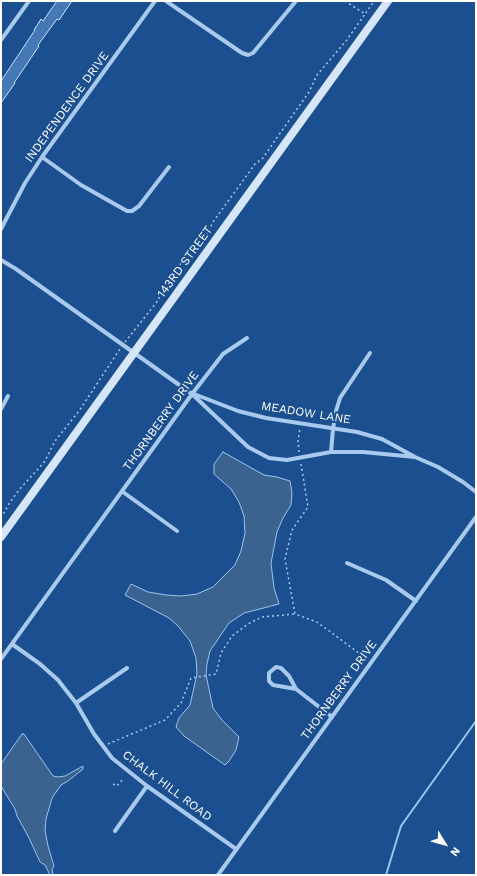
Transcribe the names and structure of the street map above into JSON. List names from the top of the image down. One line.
{"streets":{"street":["INDEPENDENCE DRIVE","143RD STREET","MEADOW LANE","THORNBERRY DRIVE","CHALK HILL ROAD"]},"crossings":[["143RD STREET","MEADOW LANE"],["MEADOW LANE","THORNBERRY DRIVE"],["THORNBERRY DRIVE","CHALK HILL ROAD"]],"north":"bottom right"}
